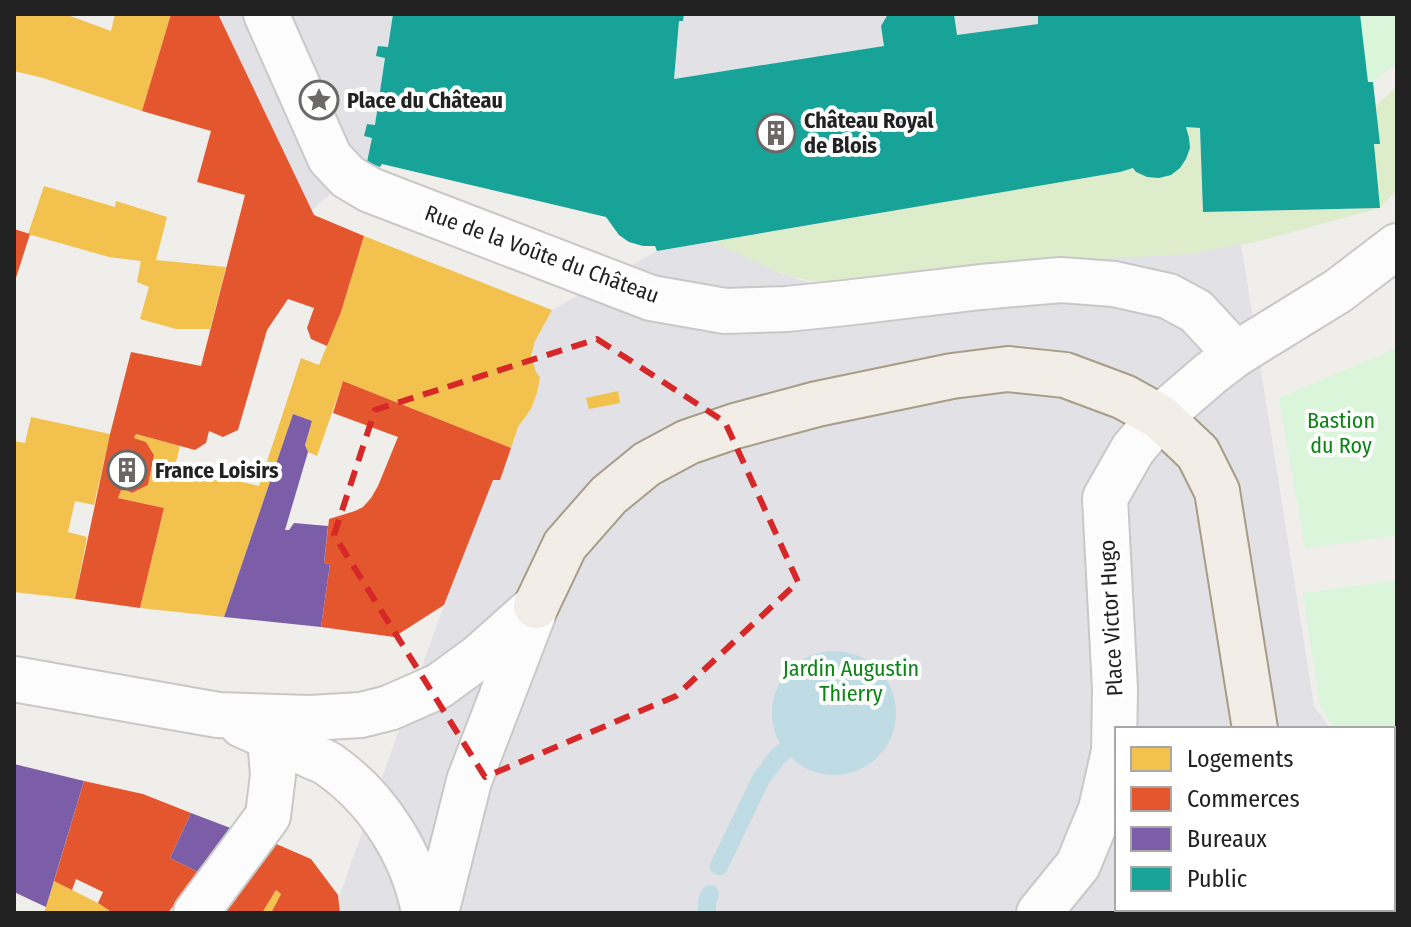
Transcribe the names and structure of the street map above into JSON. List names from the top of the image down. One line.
{"streets":{"street":["Rue de la Voûte du Château","Place Victor Hugo"]},"crossings":[["Rue de la Voûte du Château","Place Victor Hugo"]],"parks":["Bastion du Roy","Jardin Augustin Thierry"],"places":{"place":["Place du Château"],"building":["Château Royal de Blois","France Loisirs"]},"legend":["Logements","Commerces","Bureaux","Public"]}
